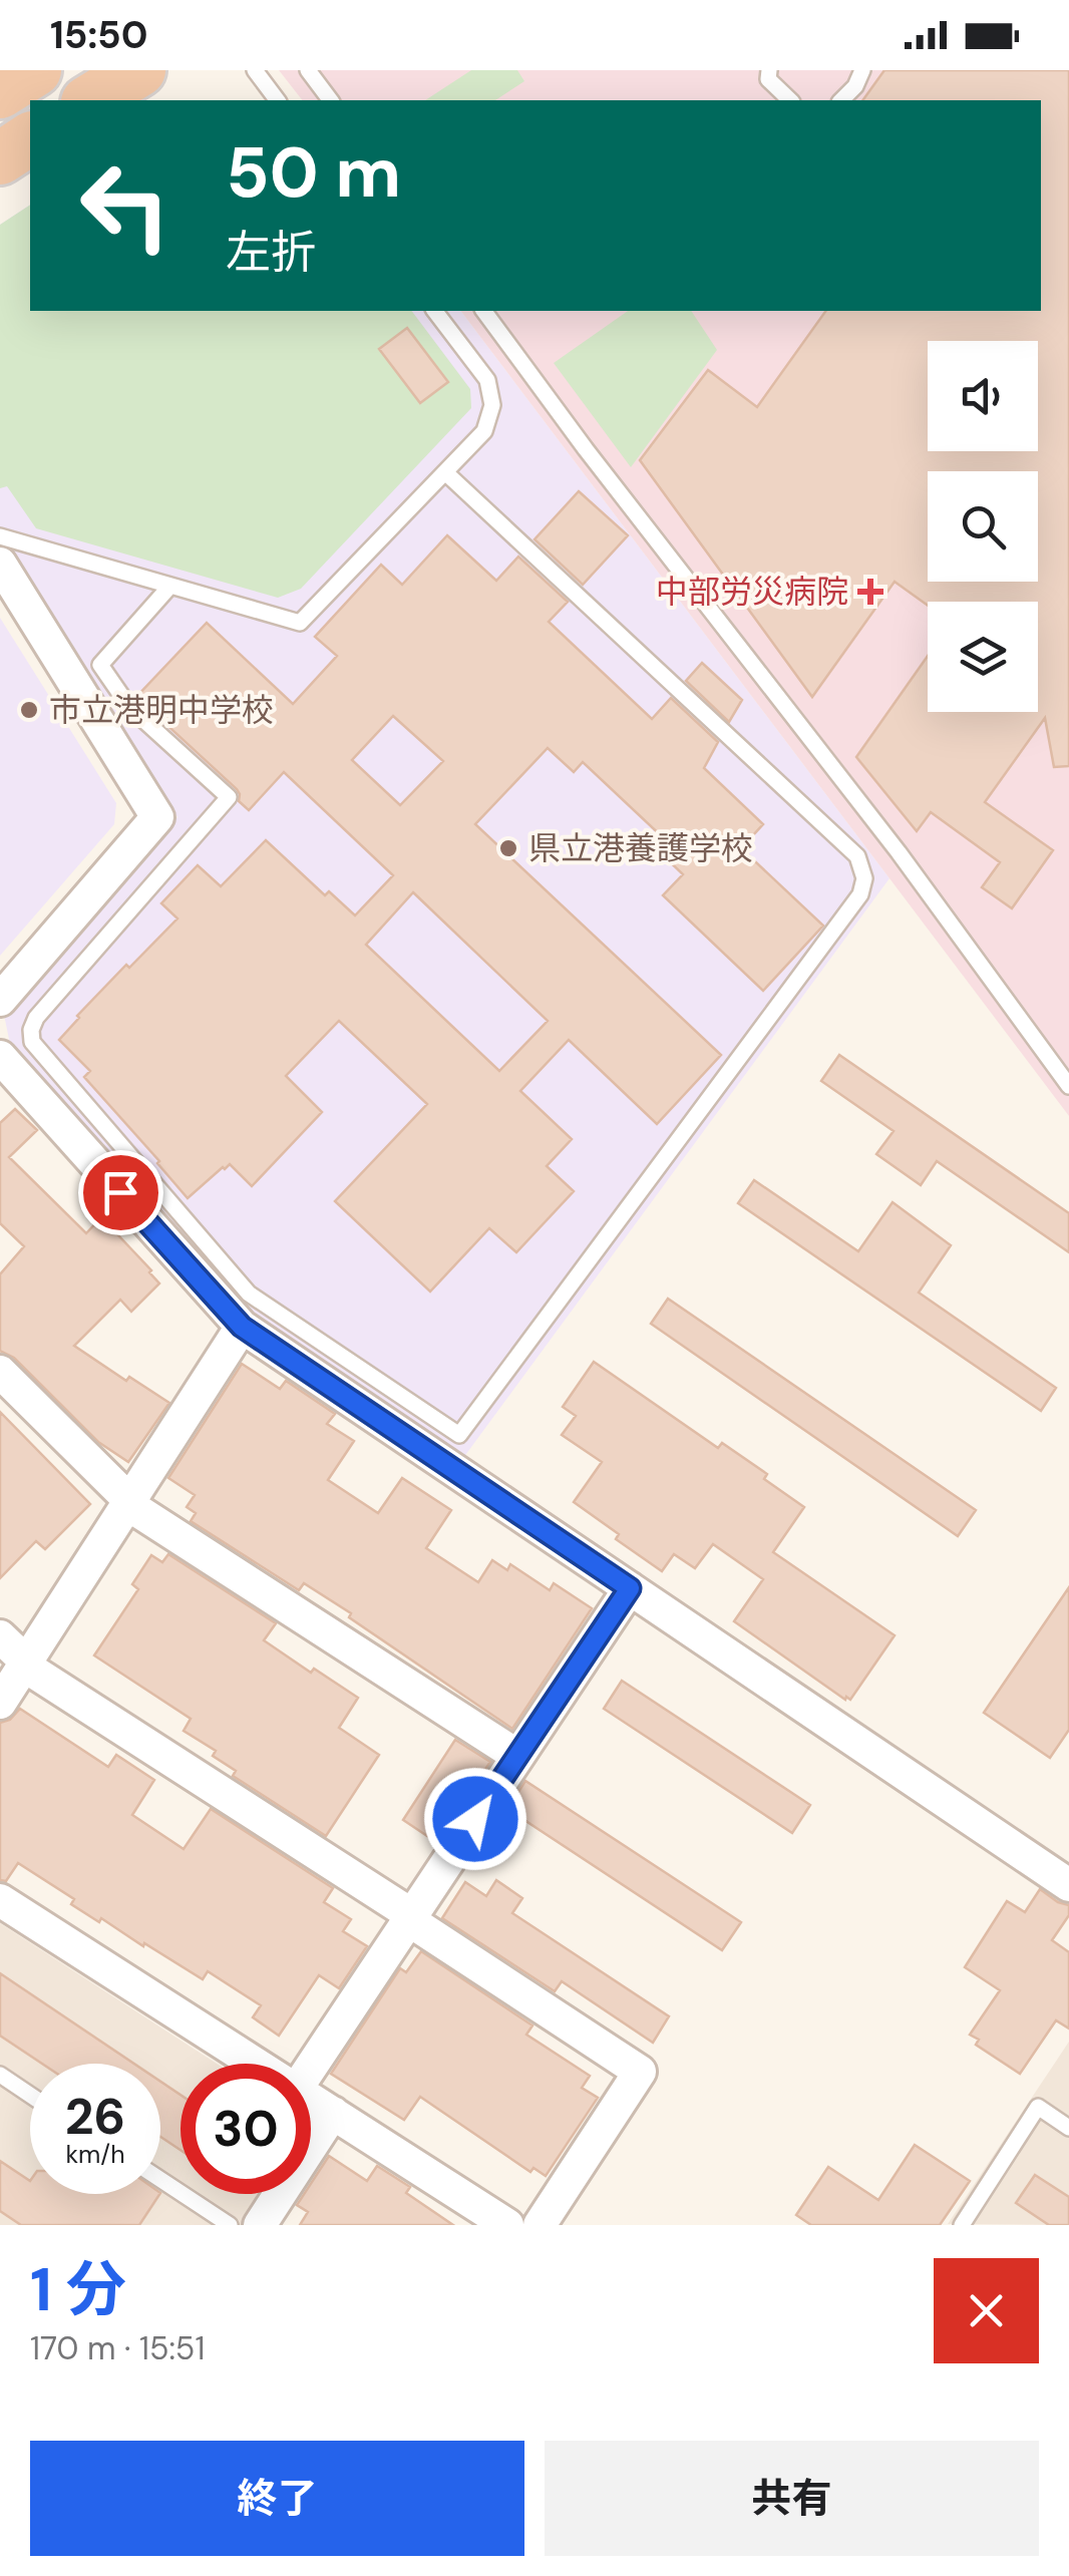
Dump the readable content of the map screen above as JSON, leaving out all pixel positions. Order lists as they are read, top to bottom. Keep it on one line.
{"places":{"health":["中部労災病院"],"other":["市立港明中学校","県立港養護学校"]},"page":{"status":"15:50","turn":["50 m","左折"],"speed":"26 km/h","limit":"30","heading":["1 分","170 m · 15:51"],"buttons":["終了","共有"]}}
